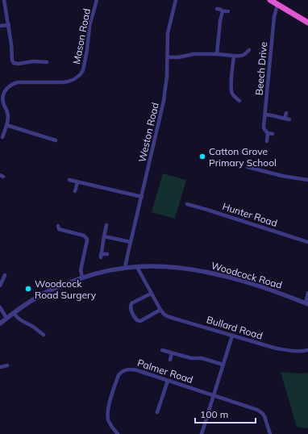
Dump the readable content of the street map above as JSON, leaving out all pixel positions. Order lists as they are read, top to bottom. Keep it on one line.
{"streets":{"street":["Mason Road","Beech Drive","Weston Road","Hunter Road","Woodcock Road","Bullard Road","Palmer Road"]},"crossings":[["Weston Road","Woodcock Road"],["Woodcock Road","Bullard Road"]],"places":["Catton Grove Primary School","Woodcock Road Surgery"],"scale_bar":"100 m"}
